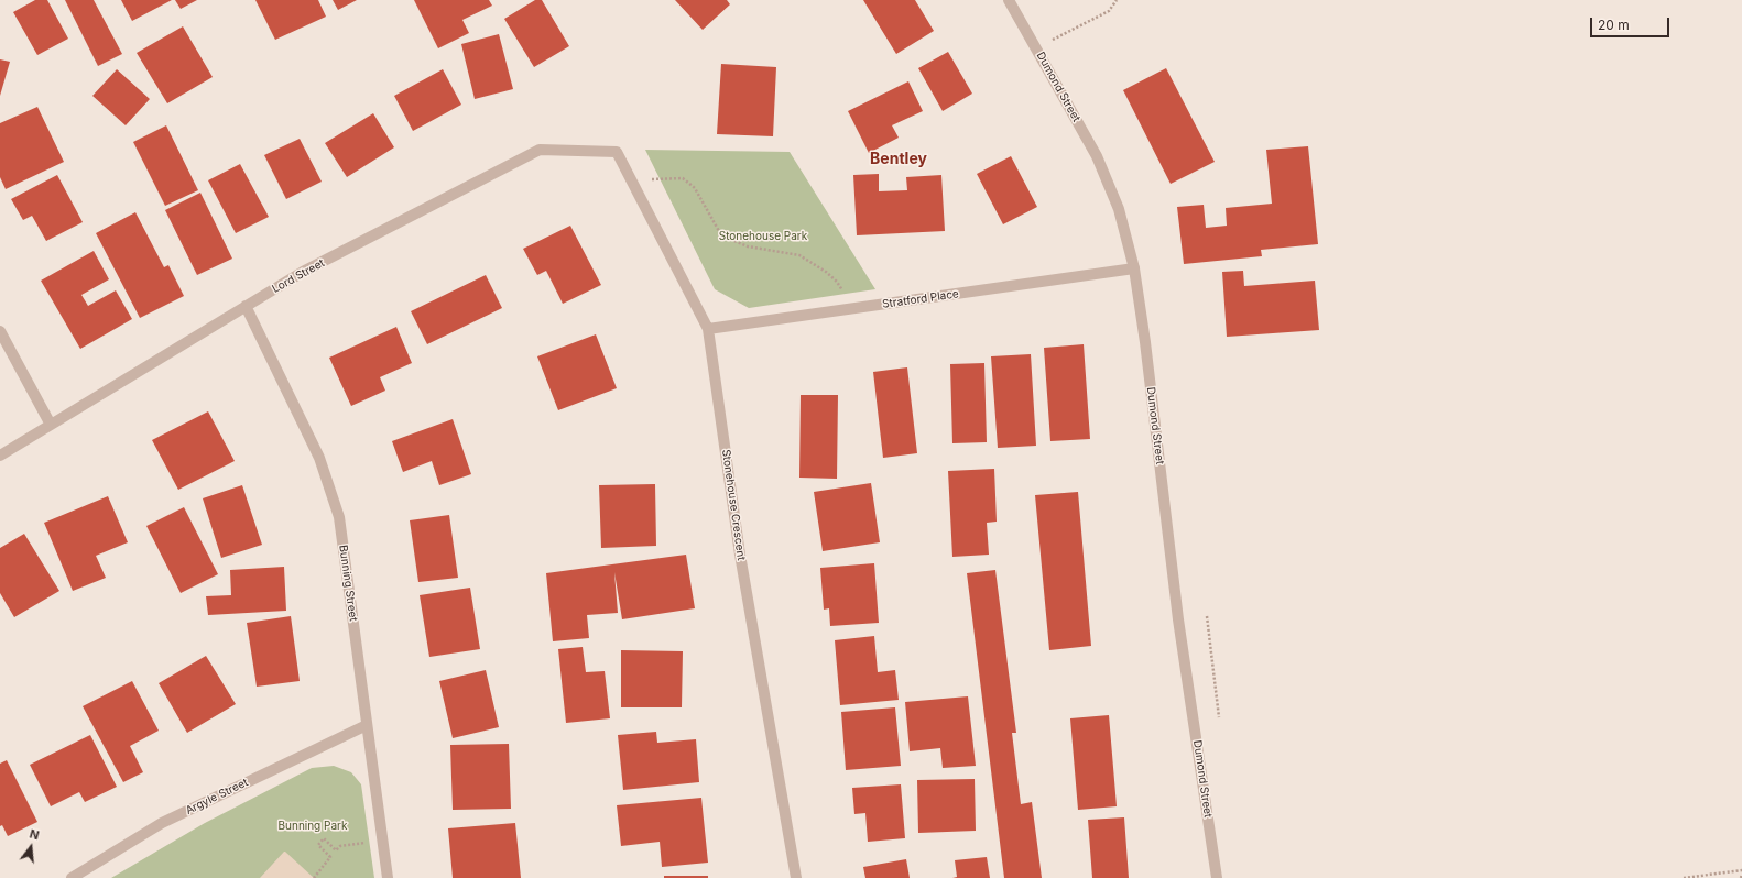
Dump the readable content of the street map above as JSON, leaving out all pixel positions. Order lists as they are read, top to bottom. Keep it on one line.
{"streets":{"street":["Dumond Street","Lord Street","Stratford Place","Stonehouse Crescent","Bunning Street","Argyle Street"]},"crossings":[["Dumond Street","Stratford Place"],["Lord Street","Stonehouse Crescent"],["Lord Street","Bunning Street"],["Stratford Place","Stonehouse Crescent"],["Bunning Street","Argyle Street"]],"districts":["Bentley"],"parks":["Stonehouse Park","Bunning Park"],"scale_bar":"20 m","north":"top"}
